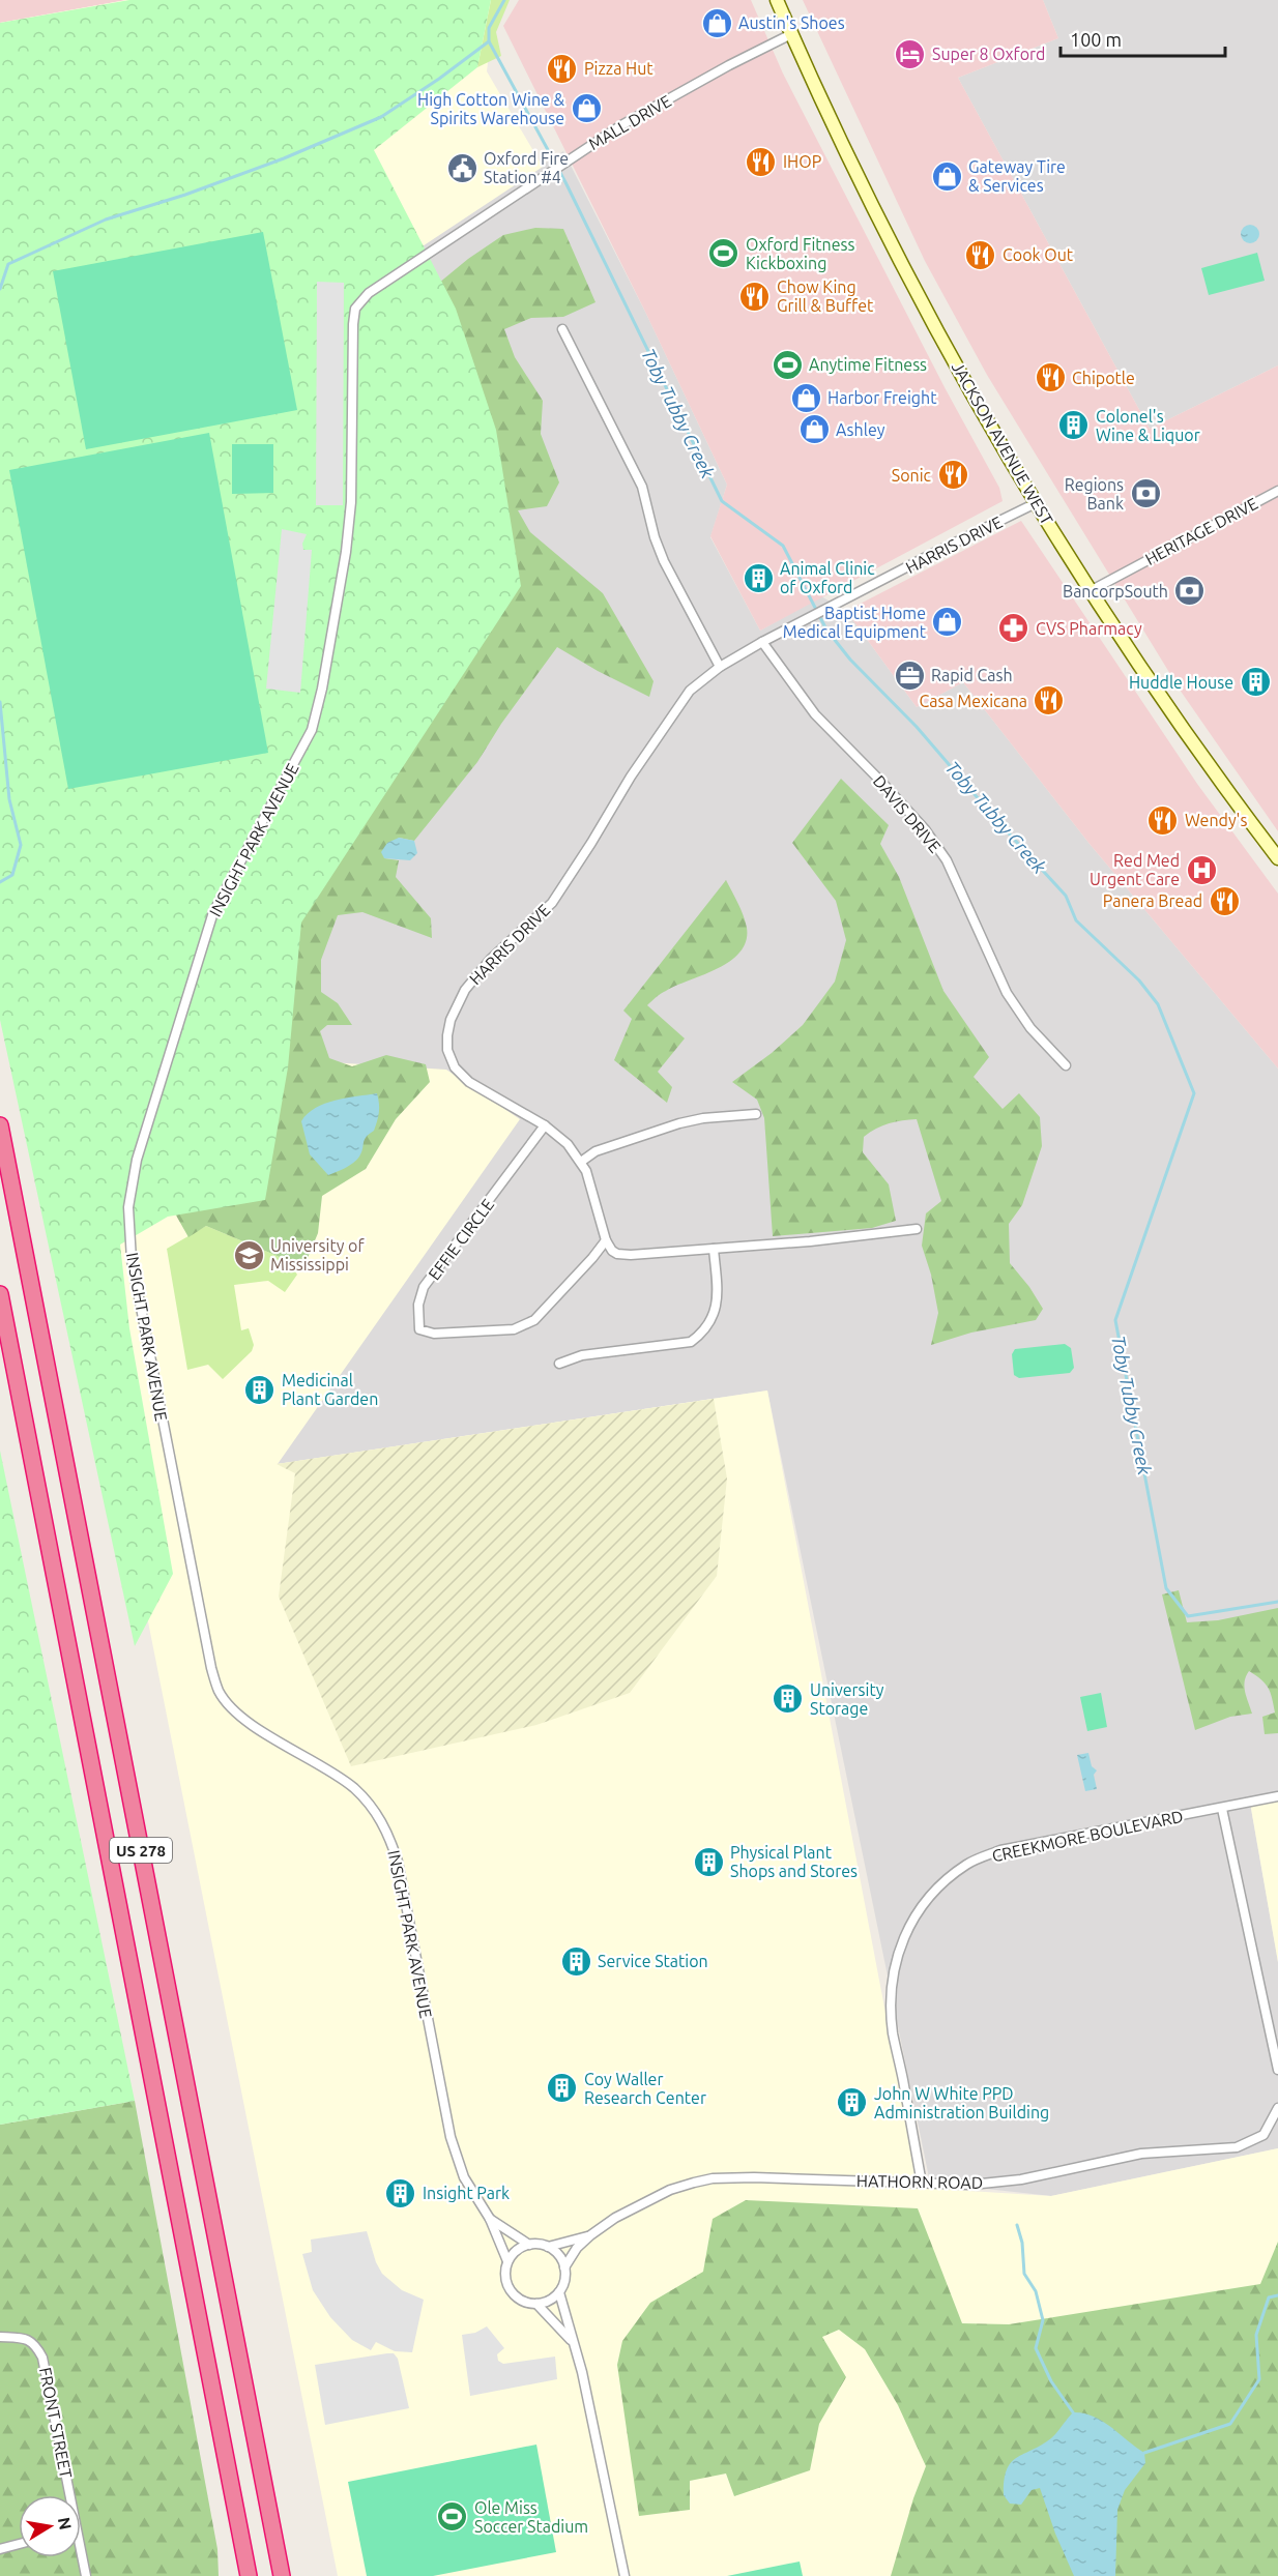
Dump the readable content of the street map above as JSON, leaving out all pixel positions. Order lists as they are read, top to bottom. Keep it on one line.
{"streets":{"highway":["US 278"],"main road":["JACKSON AVENUE WEST"],"street":["MALL DRIVE","HERITAGE DRIVE","HARRIS DRIVE","DAVIS DRIVE","INSIGHT PARK AVENUE","EFFIE CIRCLE","CREEKMORE BOULEVARD","HATHORN ROAD","FRONT STREET"]},"crossings":[["MALL DRIVE","JACKSON AVENUE WEST"],["MALL DRIVE","INSIGHT PARK AVENUE"],["JACKSON AVENUE WEST","HERITAGE DRIVE"],["JACKSON AVENUE WEST","HARRIS DRIVE"],["HARRIS DRIVE","DAVIS DRIVE"],["HARRIS DRIVE","EFFIE CIRCLE"],["INSIGHT PARK AVENUE","HATHORN ROAD"],["CREEKMORE BOULEVARD","HATHORN ROAD"]],"water":["Toby Tubby Creek"],"places":{"shop":["Austin's Shoes","High Cotton Wine & Spirits Warehouse","Gateway Tire & Services","Harbor Freight","Ashley","Baptist Home Medical Equipment"],"hotel":["Super 8 Oxford"],"restaurant":["Pizza Hut","IHOP","Cook Out","Chow King Grill & Buffet","Chipotle","Sonic","Casa Mexicana","Wendy's","Panera Bread"],"public building":["Oxford Fire Station #4"],"sports":["Oxford Fitness Kickboxing","Anytime Fitness","Ole Miss Soccer Stadium"],"building":["Colonel's Wine & Liquor","Animal Clinic of Oxford","Huddle House","Medicinal Plant Garden","University Storage","Physical Plant Shops and Stores","Service Station","Coy Waller Research Center","John W White PPD Administration Building","Insight Park"],"bank":["Regions Bank","BancorpSouth"],"pharmacy":["CVS Pharmacy"],"office":["Rapid Cash"],"hospital":["Red Med Urgent Care"],"school or university":["University of Mississippi"]},"scale_bar":"100 m","north":"right"}
